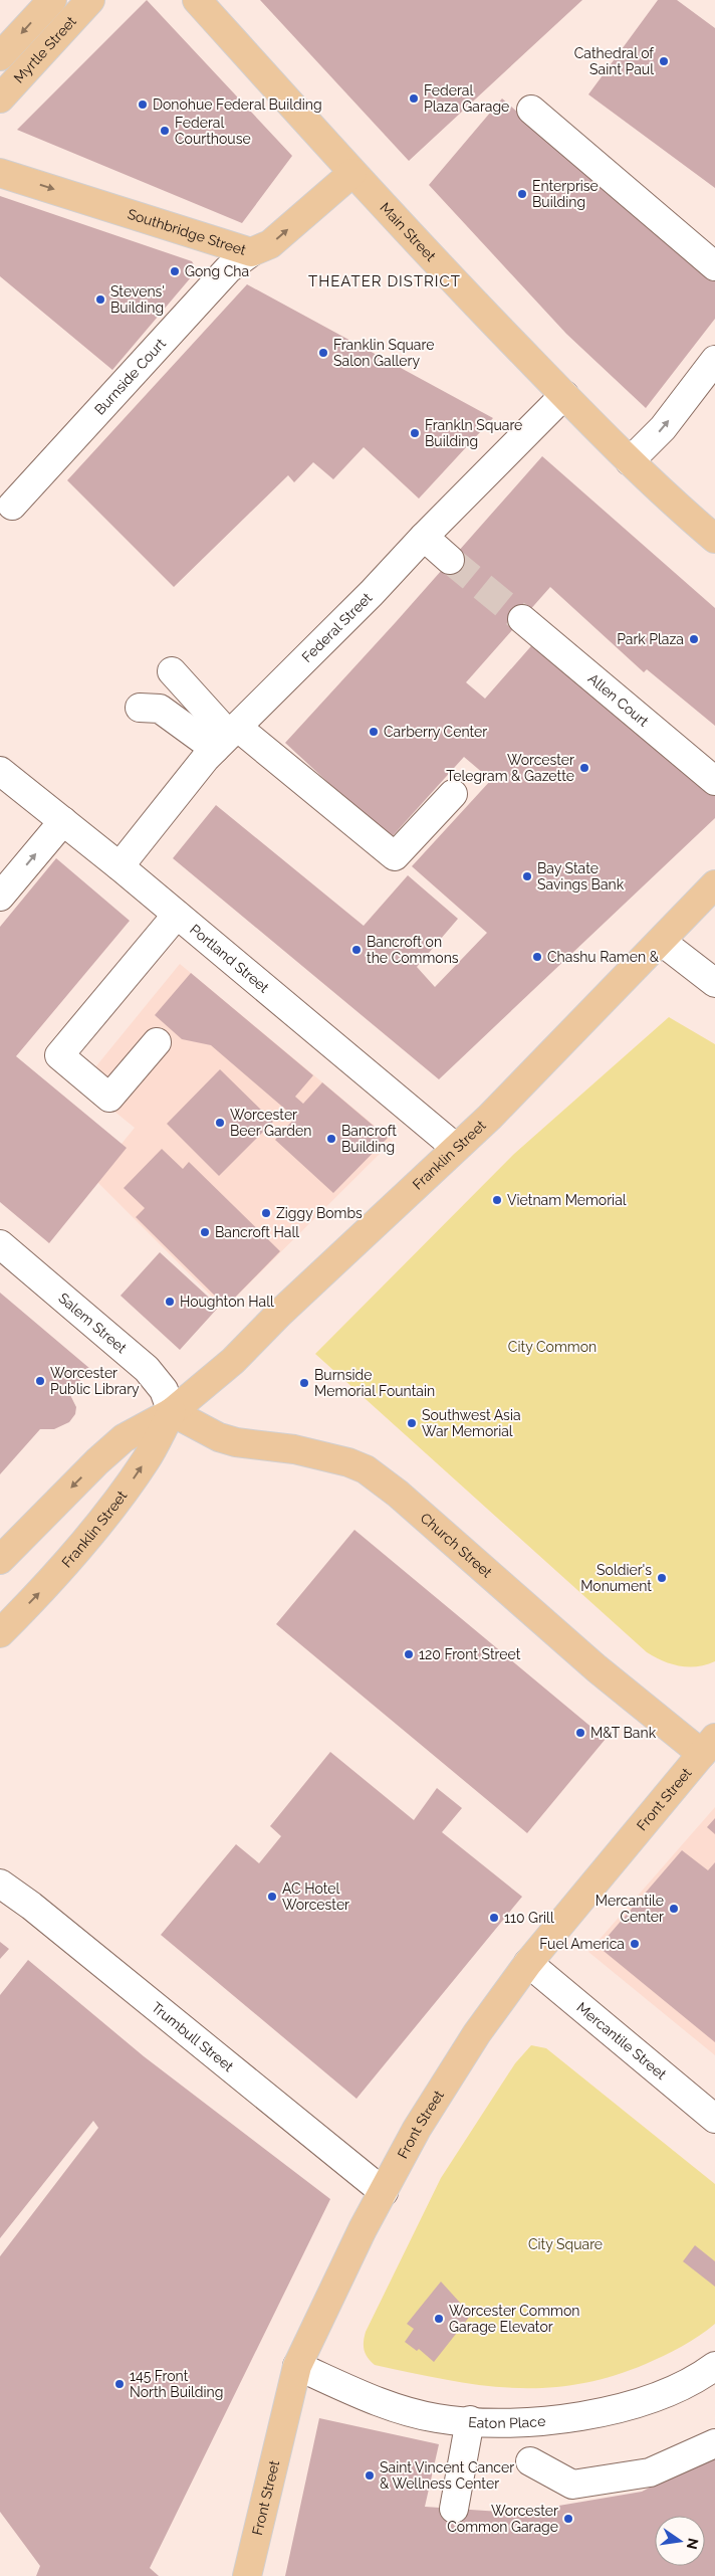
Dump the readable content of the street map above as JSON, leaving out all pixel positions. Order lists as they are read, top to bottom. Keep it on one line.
{"streets":{"main road":["Myrtle Street","Southbridge Street","Main Street","Franklin Street","Church Street","Front Street"],"street":["Burnside Court","Federal Street","Allen Court","Portland Street","Salem Street","Trumbull Street","Mercantile Street","Eaton Place"]},"crossings":[["Southbridge Street","Main Street"],["Southbridge Street","Burnside Court"],["Main Street","Federal Street"],["Federal Street","Portland Street"],["Portland Street","Franklin Street"],["Franklin Street","Salem Street"],["Franklin Street","Church Street"],["Salem Street","Church Street"],["Church Street","Front Street"],["Front Street","Trumbull Street"],["Front Street","Mercantile Street"],["Front Street","Eaton Place"]],"one_way":["Southbridge Street"],"districts":["THEATER DISTRICT"],"parks":["City Common","City Square"],"places":["Cathedral of Saint Paul","Federal Plaza Garage","Donohue Federal Building","Federal Courthouse","Enterprise Building","Gong Cha","Stevens' Building","Franklin Square Salon Gallery","Frankln Square Building","Park Plaza","Carberry Center","Worcester Telegram & Gazette","Bay State Savings Bank","Bancroft on the Commons","Chashu Ramen &","Worcester Beer Garden","Bancroft Building","Vietnam Memorial","Ziggy Bombs","Bancroft Hall","Houghton Hall","Worcester Public Library","Burnside Memorial Fountain","Southwest Asia War Memorial","Soldier's Monument","120 Front Street","M&T Bank","AC Hotel Worcester","Mercantile Center","110 Grill","Fuel America","Worcester Common Garage Elevator","145 Front North Building","Saint Vincent Cancer & Wellness Center","Worcester Common Garage"],"north":"right"}
